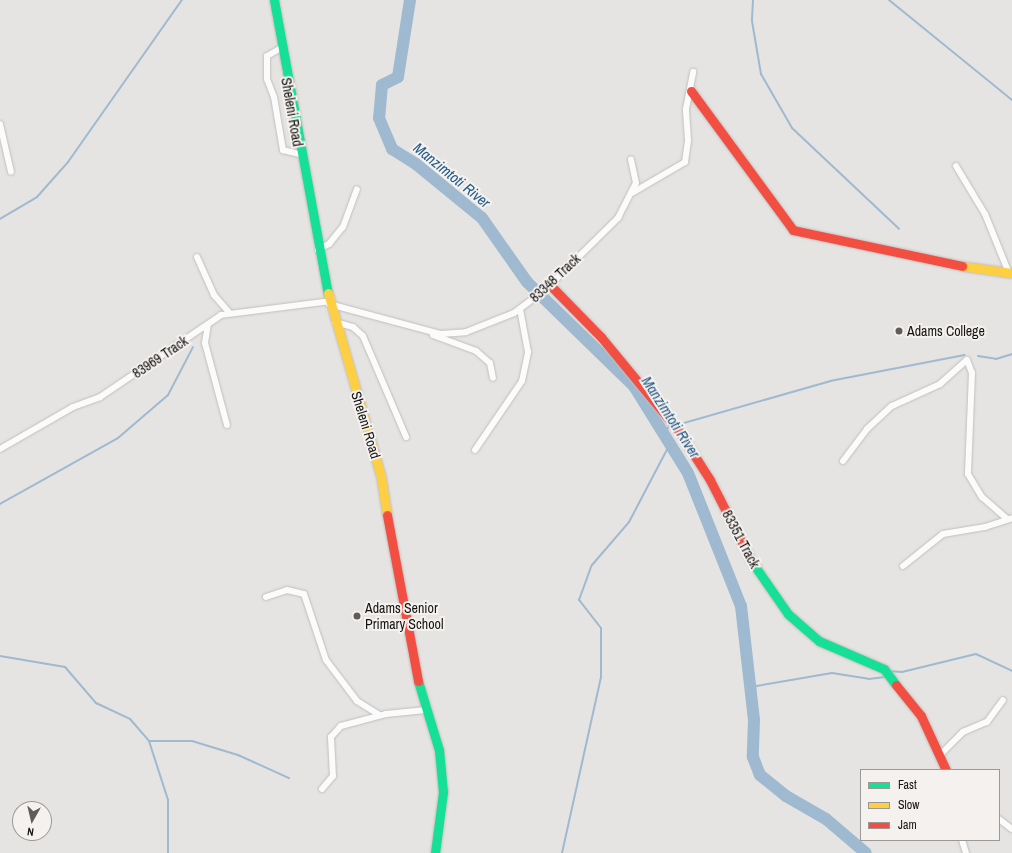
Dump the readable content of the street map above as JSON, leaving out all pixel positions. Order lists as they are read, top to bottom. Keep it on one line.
{"streets":{"street":["Sheleni Road","83348 Track","83969 Track","83351 Track"]},"crossings":[["Sheleni Road","83348 Track"],["Sheleni Road","83969 Track"],["83348 Track","83969 Track"],["83348 Track","83351 Track"]],"water":["Manzimtoti River"],"places":["Adams College","Adams Senior Primary School"],"legend":["Fast","Slow","Jam"],"north":"bottom"}
